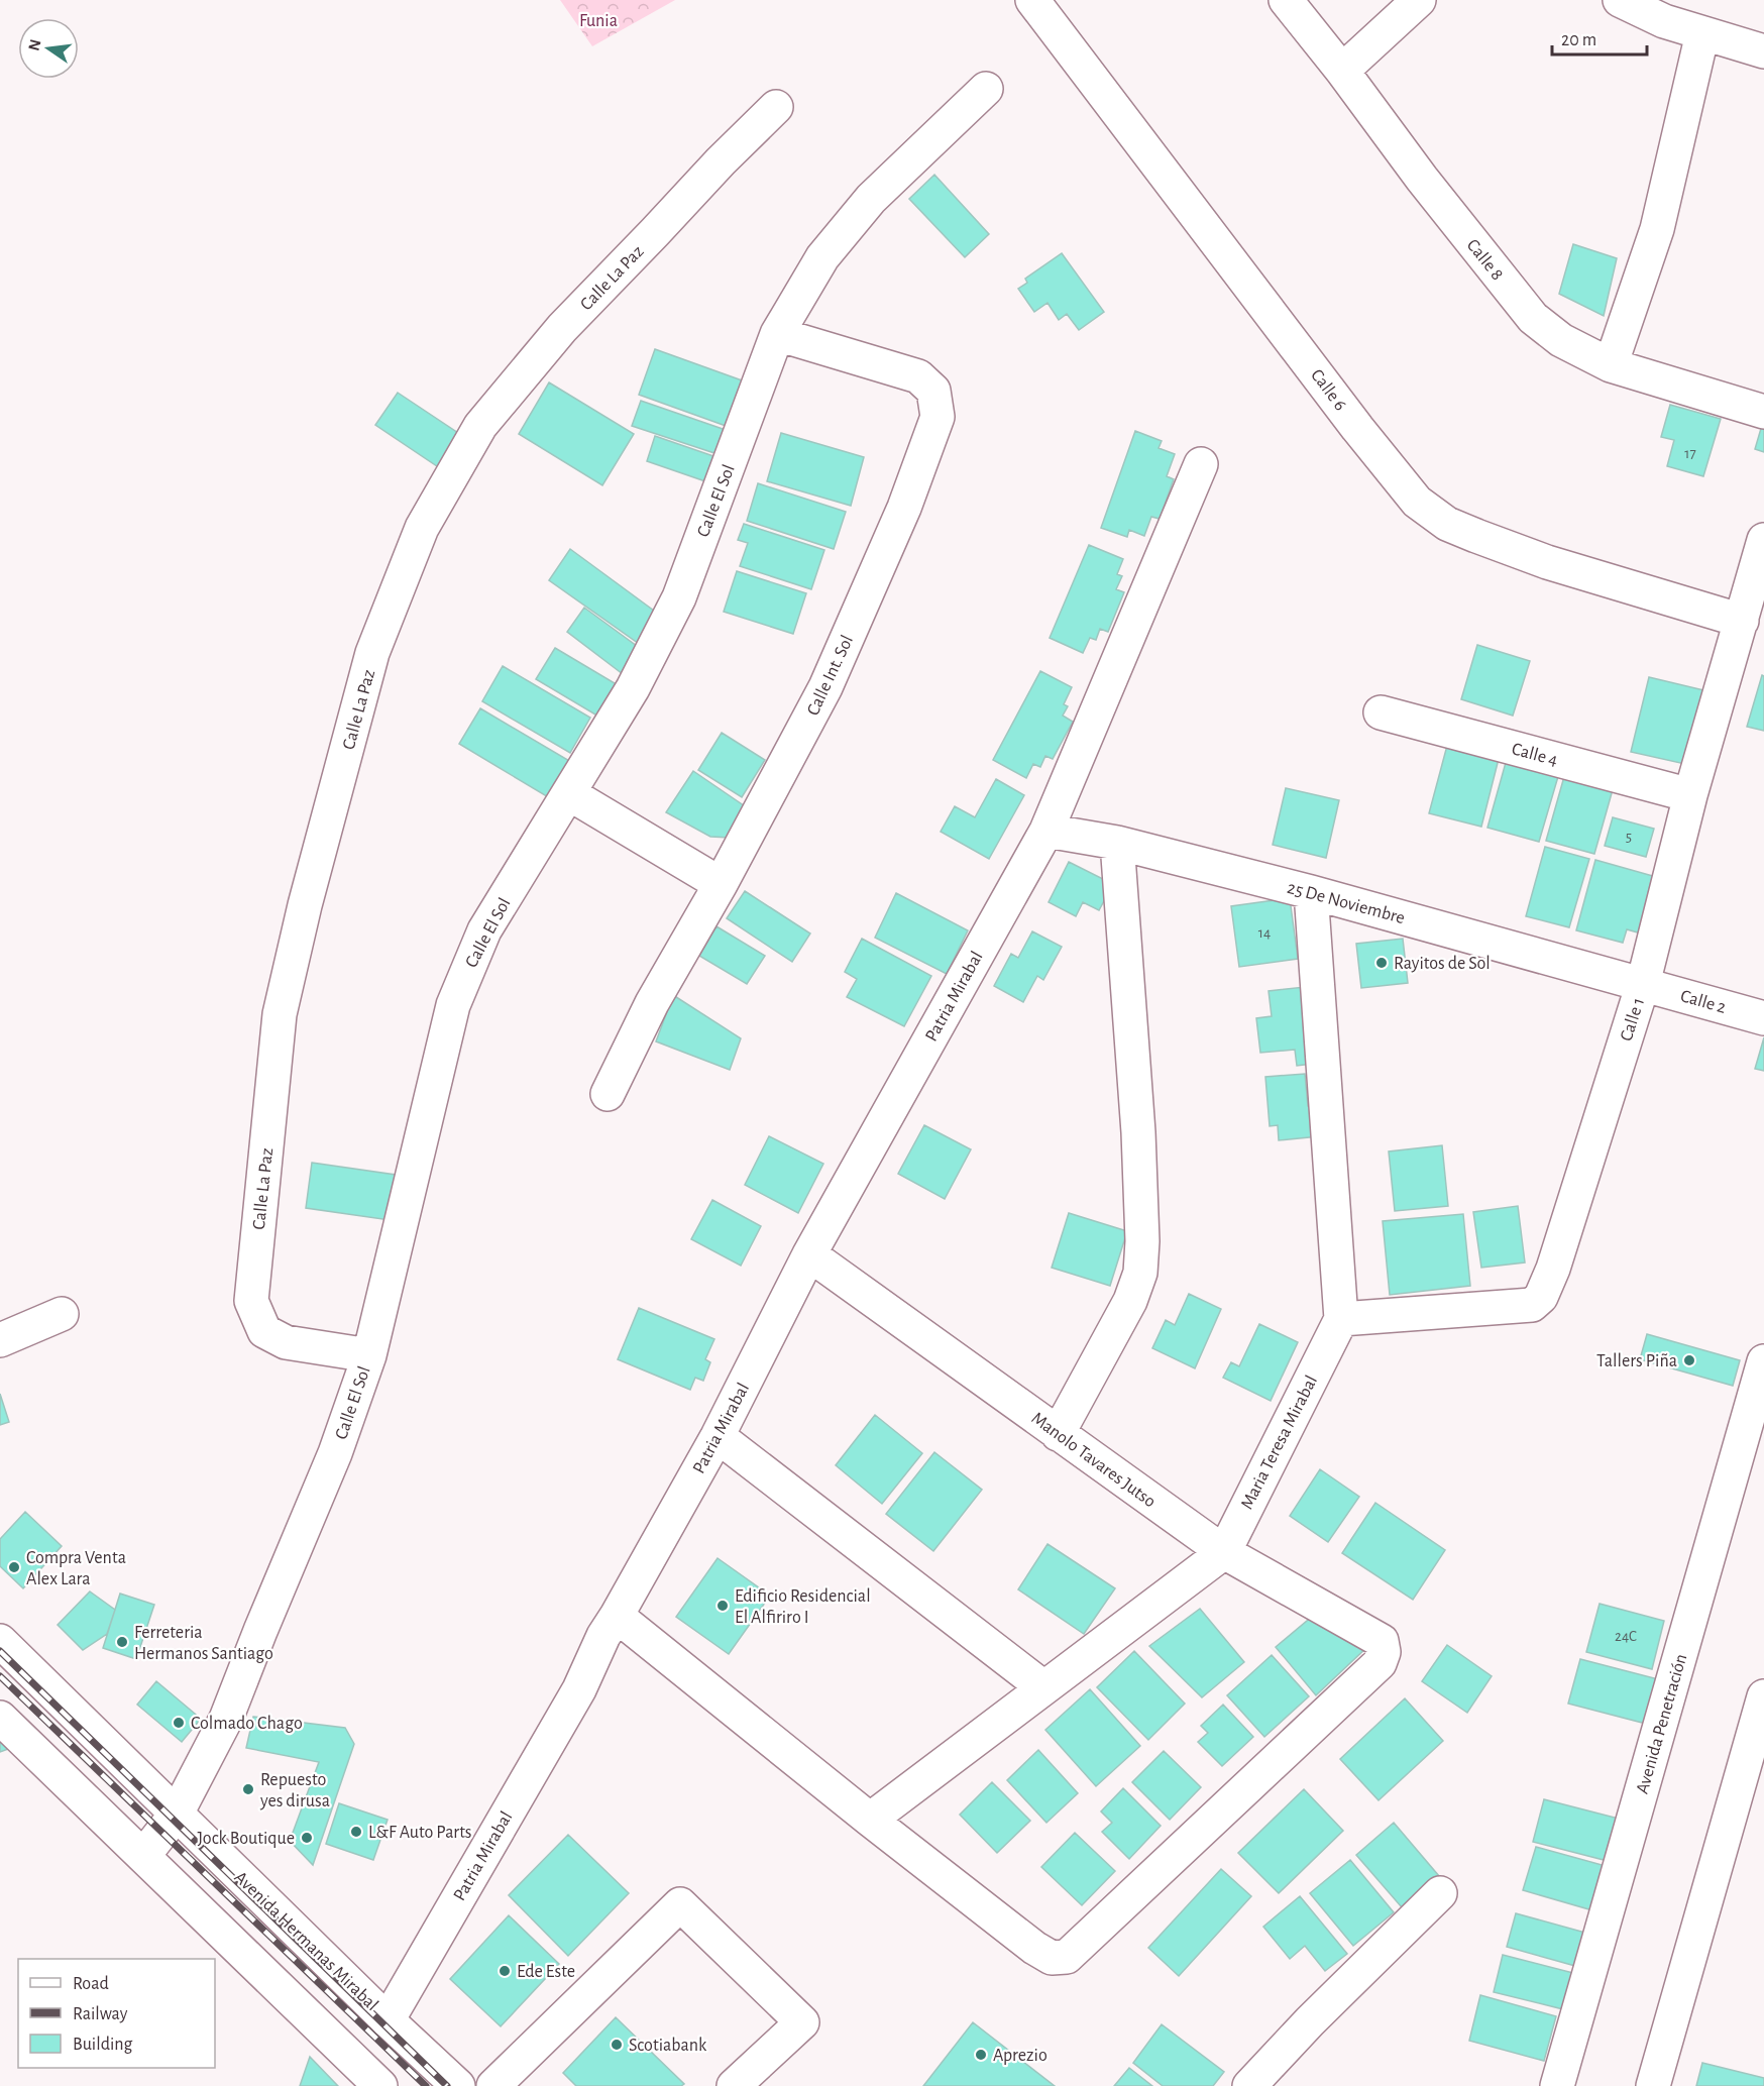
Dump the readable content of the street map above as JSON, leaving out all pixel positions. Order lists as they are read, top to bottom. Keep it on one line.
{"streets":{"street":["Calle 8","Calle La Paz","Calle 6","Calle El Sol","Calle Int. Sol","Calle 4","25 De Noviembre","Patria Mirabal","Calle 2","Calle 1","Maria Teresa Mirabal","Manolo Tavares Jutso","Avenida Penetración","Avenida Hermanas Mirabal"]},"crossings":[["Calle La Paz","Calle El Sol"],["Calle 6","Calle 1"],["Calle El Sol","Calle Int. Sol"],["Calle El Sol","Avenida Hermanas Mirabal"],["Calle 4","Calle 1"],["25 De Noviembre","Patria Mirabal"],["25 De Noviembre","Calle 2"],["25 De Noviembre","Calle 1"],["Patria Mirabal","Manolo Tavares Jutso"],["Patria Mirabal","Avenida Hermanas Mirabal"],["Calle 2","Calle 1"],["Calle 1","Maria Teresa Mirabal"],["Maria Teresa Mirabal","Manolo Tavares Jutso"]],"parks":["Funia"],"places":["Rayitos de Sol","Tallers Piña","Compra Venta Alex Lara","Edificio Residencial El Alfiriro I","Ferreteria Hermanos Santiago","Colmado Chago","Repuesto yes dirusa","L&F Auto Parts","Jock Boutique","Ede Este","Scotiabank","Aprezio"],"house_numbers":["17","5","14","24C"],"legend":["Road","Railway","Building"],"scale_bar":"20 m","north":"left"}
